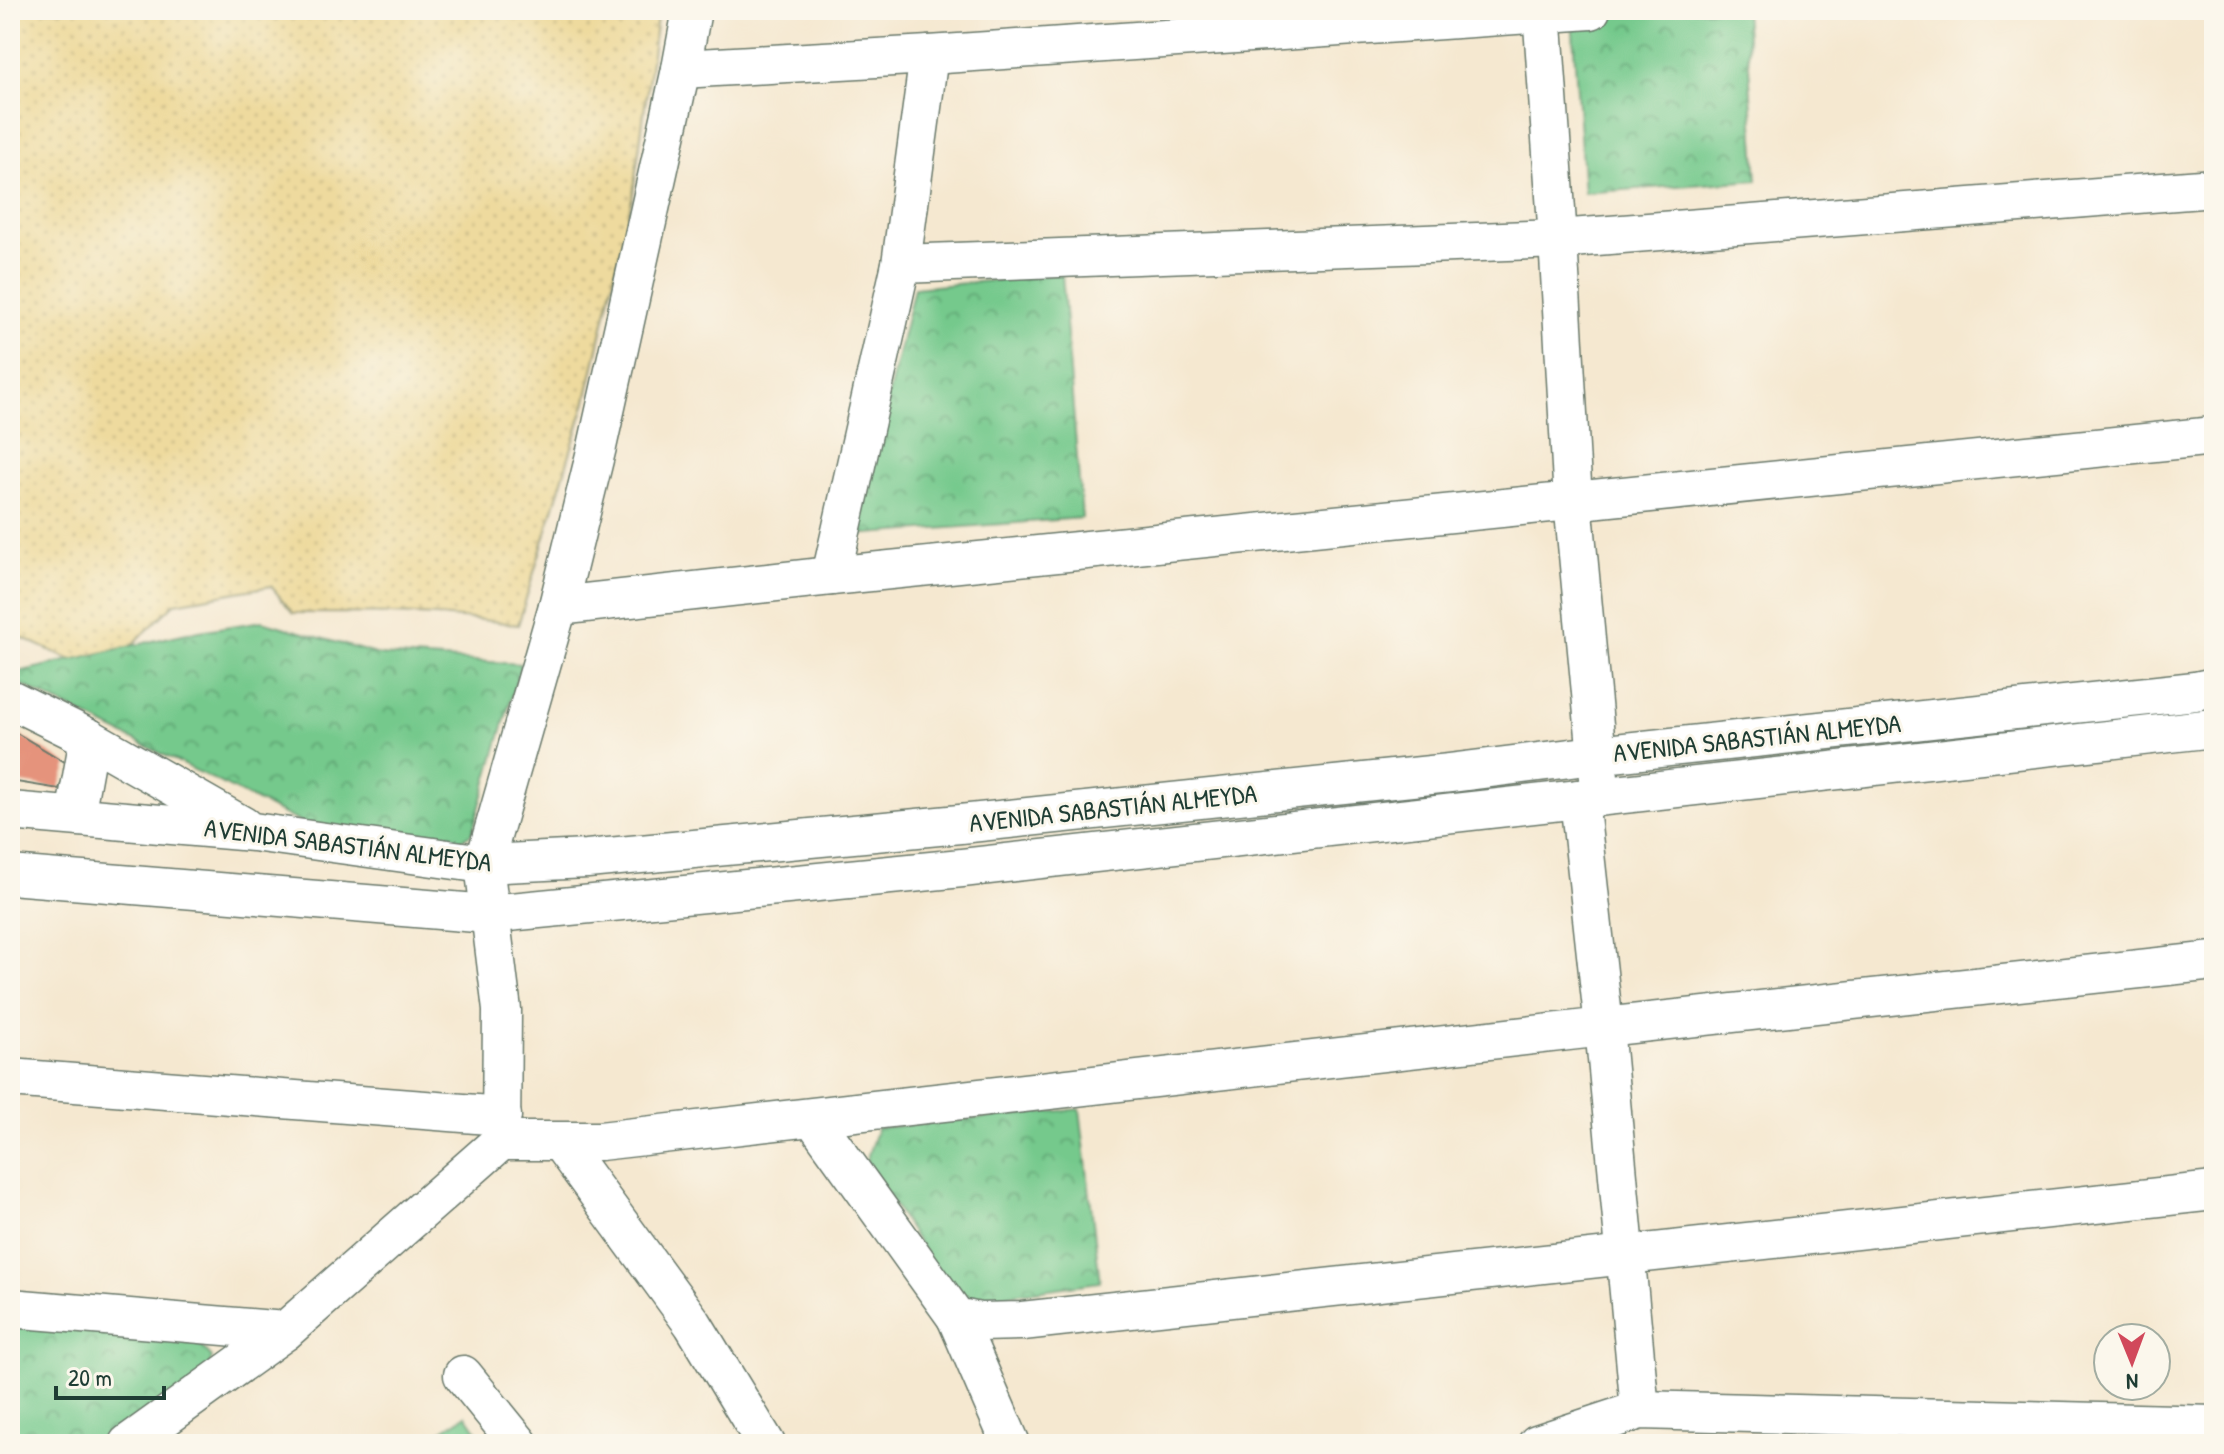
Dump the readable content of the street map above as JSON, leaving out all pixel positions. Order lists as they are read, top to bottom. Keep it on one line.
{"streets":{"street":["AVENIDA SABASTIÁN ALMEYDA"]},"scale_bar":"20 m","north":"bottom"}
